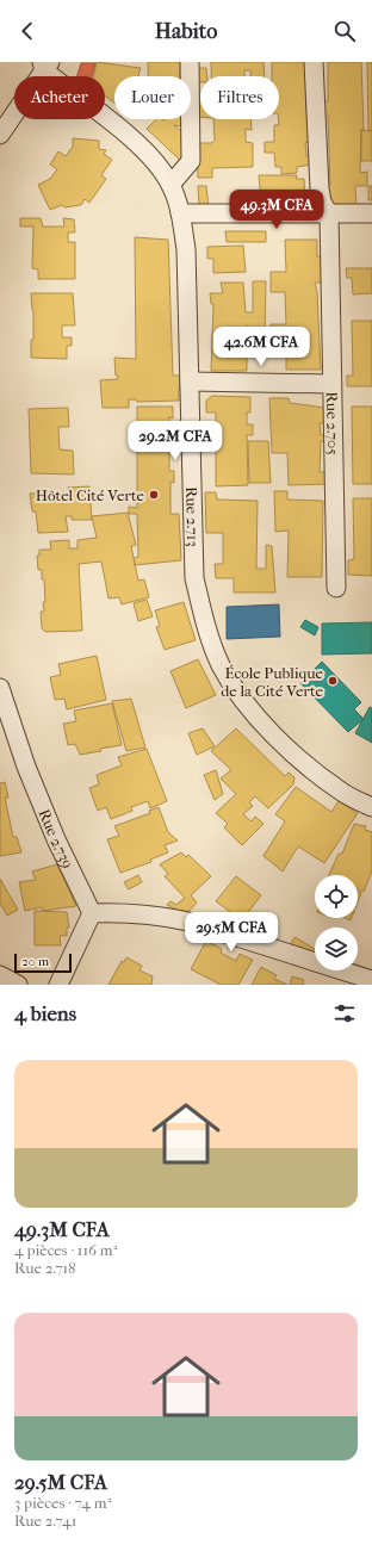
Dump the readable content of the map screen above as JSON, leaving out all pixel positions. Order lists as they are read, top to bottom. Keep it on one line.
{"streets":{"street":["Rue 2.705","Rue 2.713","Rue 2.739"]},"places":["Hôtel Cité Verte","École Publique de la Cité Verte"],"scale_bar":"20 m","page":{"header":"Habito","chip":["Acheter","Louer","Filtres"],"price":["49.3M CFA","42.6M CFA","29.2M CFA","29.5M CFA"],"scale":"20 m","heading":"4 biens","list":[{"name":"49.3M CFA","note":"4 pièces · 116 m² · Rue 2.718"},{"name":"29.5M CFA","note":"3 pièces · 74 m² · Rue 2.741"}]}}
